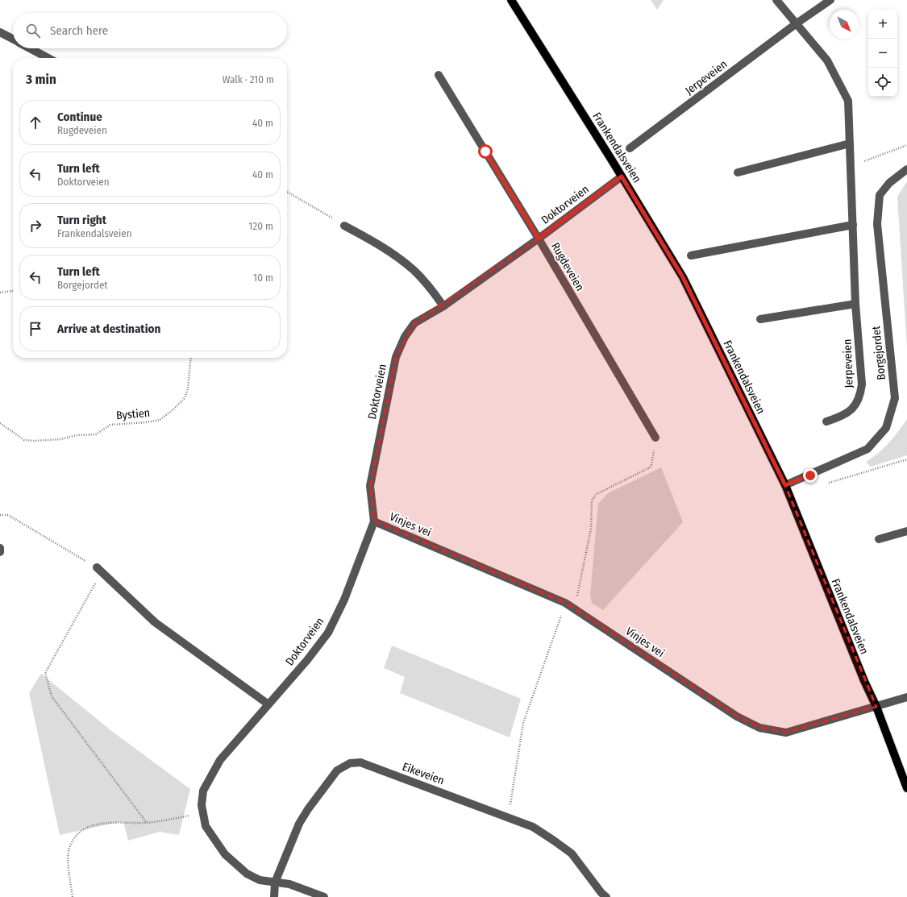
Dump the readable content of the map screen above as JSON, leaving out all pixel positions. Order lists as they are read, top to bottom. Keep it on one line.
{"streets":{"main road":["Frankendalsveien"],"street":["Jerpeveien","Doktorveien","Rugdeveien","Borgejordet","Vinjes vei","Eikeveien"],"path":["Bystien"]},"crossings":[["Frankendalsveien","Doktorveien"],["Frankendalsveien","Borgejordet"],["Frankendalsveien","Vinjes vei"],["Doktorveien","Rugdeveien"],["Doktorveien","Vinjes vei"],["Doktorveien","Eikeveien"]],"north":"bottom right","page":{"map_buttons":["+","−"],"search":"Search here","heading":["3 min","Walk · 210 m"],"list":[["Continue","Rugdeveien","40 m"],["Turn left","Doktorveien","40 m"],["Turn right","Frankendalsveien","120 m"],["Turn left","Borgejordet","10 m"],"Arrive at destination"]}}
